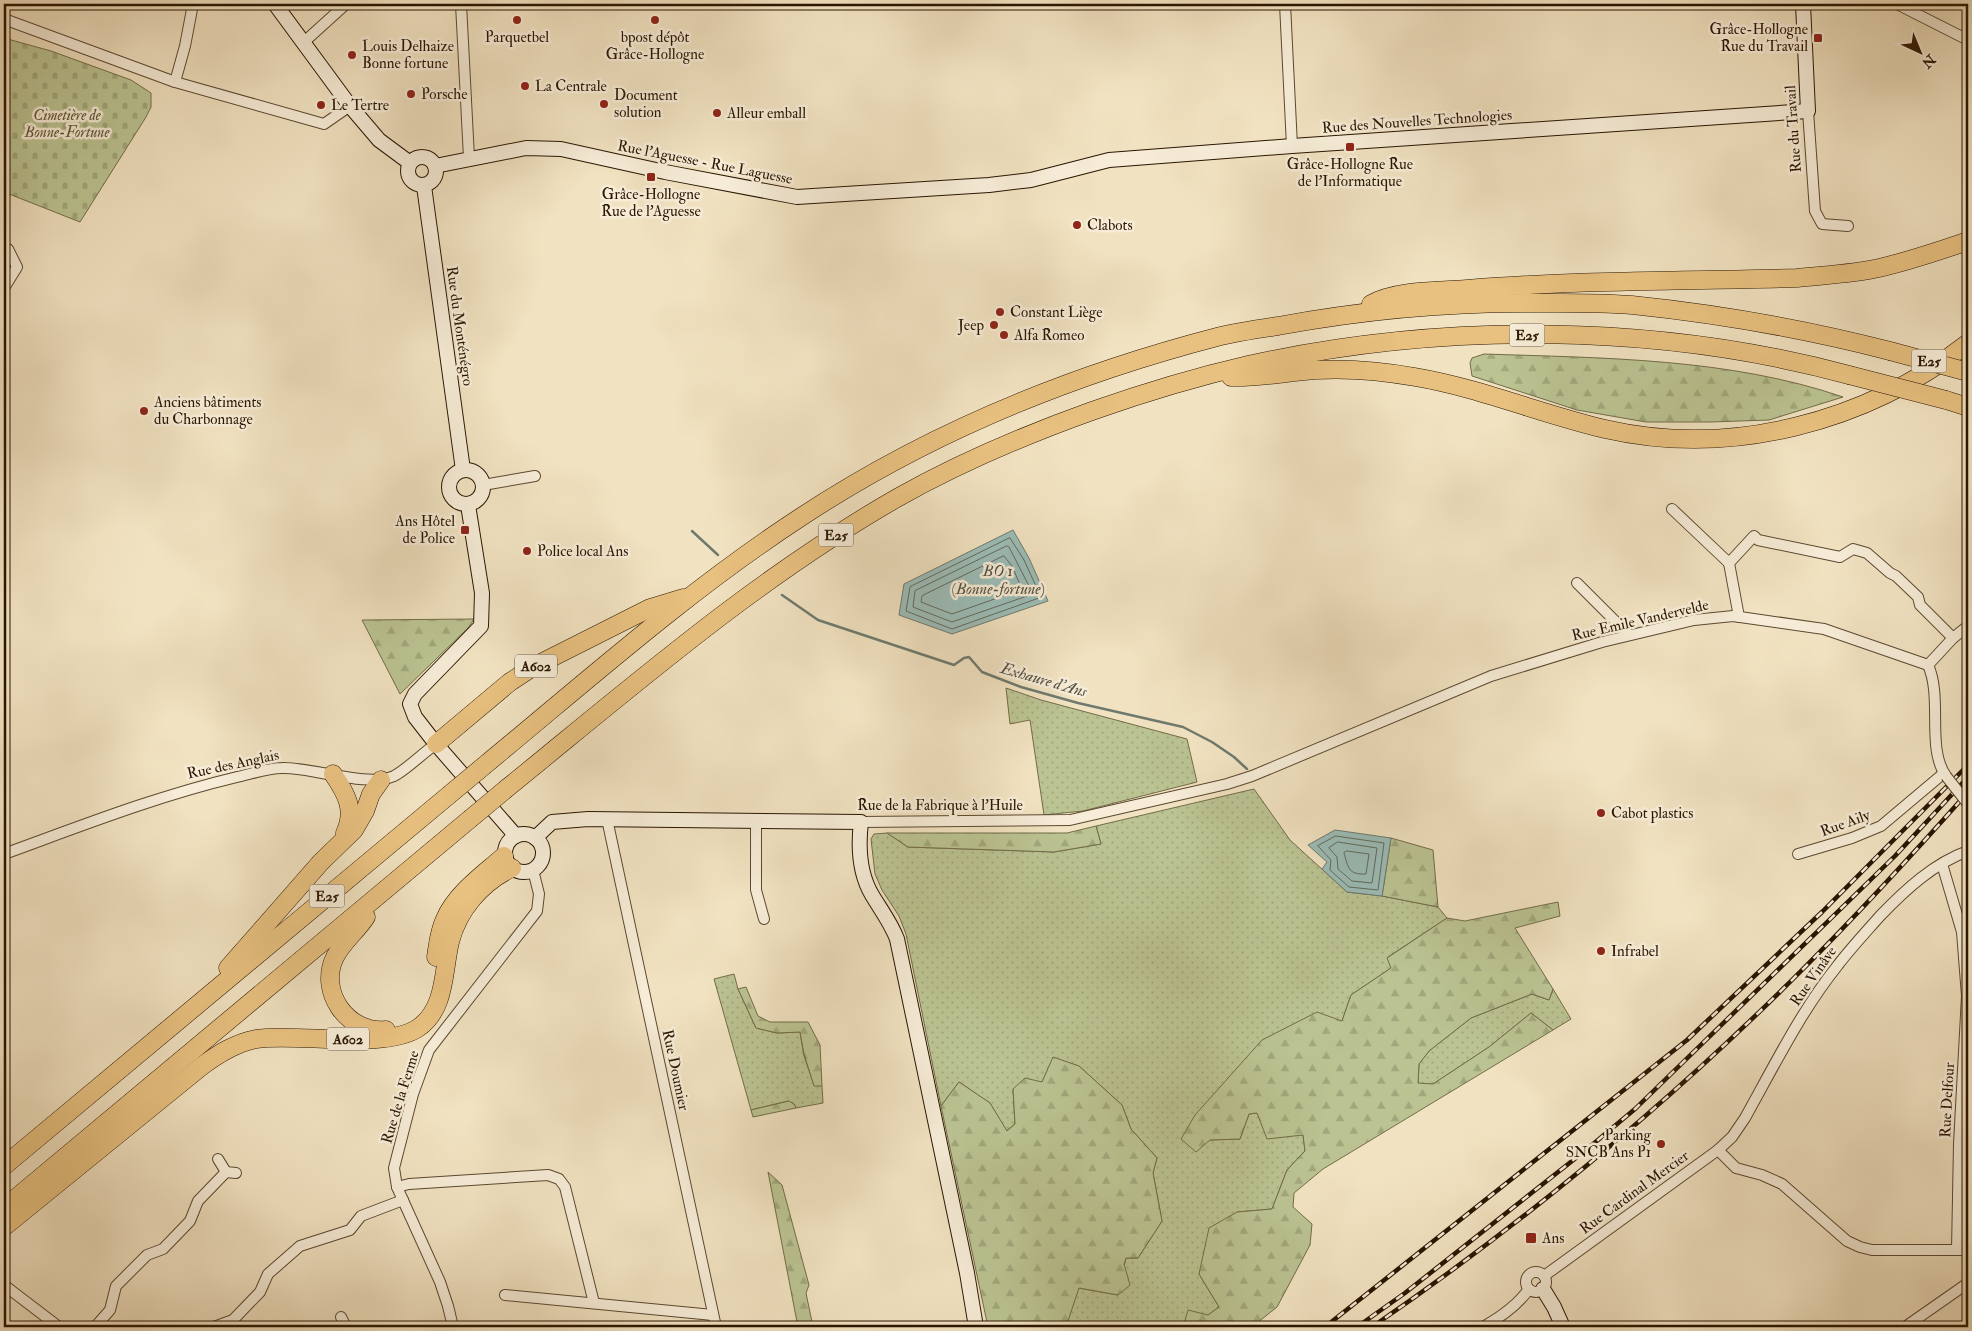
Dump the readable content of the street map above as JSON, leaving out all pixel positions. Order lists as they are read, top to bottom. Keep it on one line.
{"streets":{"highway":["E25","A602"],"street":["Rue des Nouvelles Technologies","Rue du Travail","Rue l'Aguesse - Rue Laguesse","Rue du Monténégro","Rue Emile Vandervelde","Rue des Anglais","Rue de la Fabrique à l'Huile","Rue Aily","Rue Vinâve","Rue Doumier","Rue de la Ferme","Rue Delfour","Rue Cardinal Mercier"]},"crossings":[["Rue des Nouvelles Technologies","Rue du Travail"],["Rue des Nouvelles Technologies","Rue l'Aguesse - Rue Laguesse"],["Rue l'Aguesse - Rue Laguesse","Rue du Monténégro"],["E25","A602"],["Rue Emile Vandervelde","Rue de la Fabrique à l'Huile"],["A602","Rue de la Fabrique à l'Huile"],["A602","Rue de la Ferme"],["Rue de la Fabrique à l'Huile","Rue Doumier"],["Rue de la Fabrique à l'Huile","Rue de la Ferme"],["Rue Vinâve","Rue Delfour"],["Rue Vinâve","Rue Cardinal Mercier"]],"water":["BO 1 (Bonne-fortune)","Exhaure d'Ans"],"parks":["Cimetière de Bonne-Fortune"],"places":{"other":["Parquetbel","bpost dépôt Grâce-Hollogne","Louis Delhaize Bonne fortune","La Centrale","Porsche","Document solution","Le Tertre","Alleur emball","Clabots","Constant Liège","Jeep","Alfa Romeo","Anciens bâtiments du Charbonnage","Police local Ans","Cabot plastics","Infrabel","Parking SNCB Ans P1"],"transit":["Grâce-Hollogne Rue du Travail","Grâce-Hollogne Rue de l'Informatique","Grâce-Hollogne Rue de l'Aguesse","Ans Hôtel de Police","Ans"]},"north":"bottom right"}
